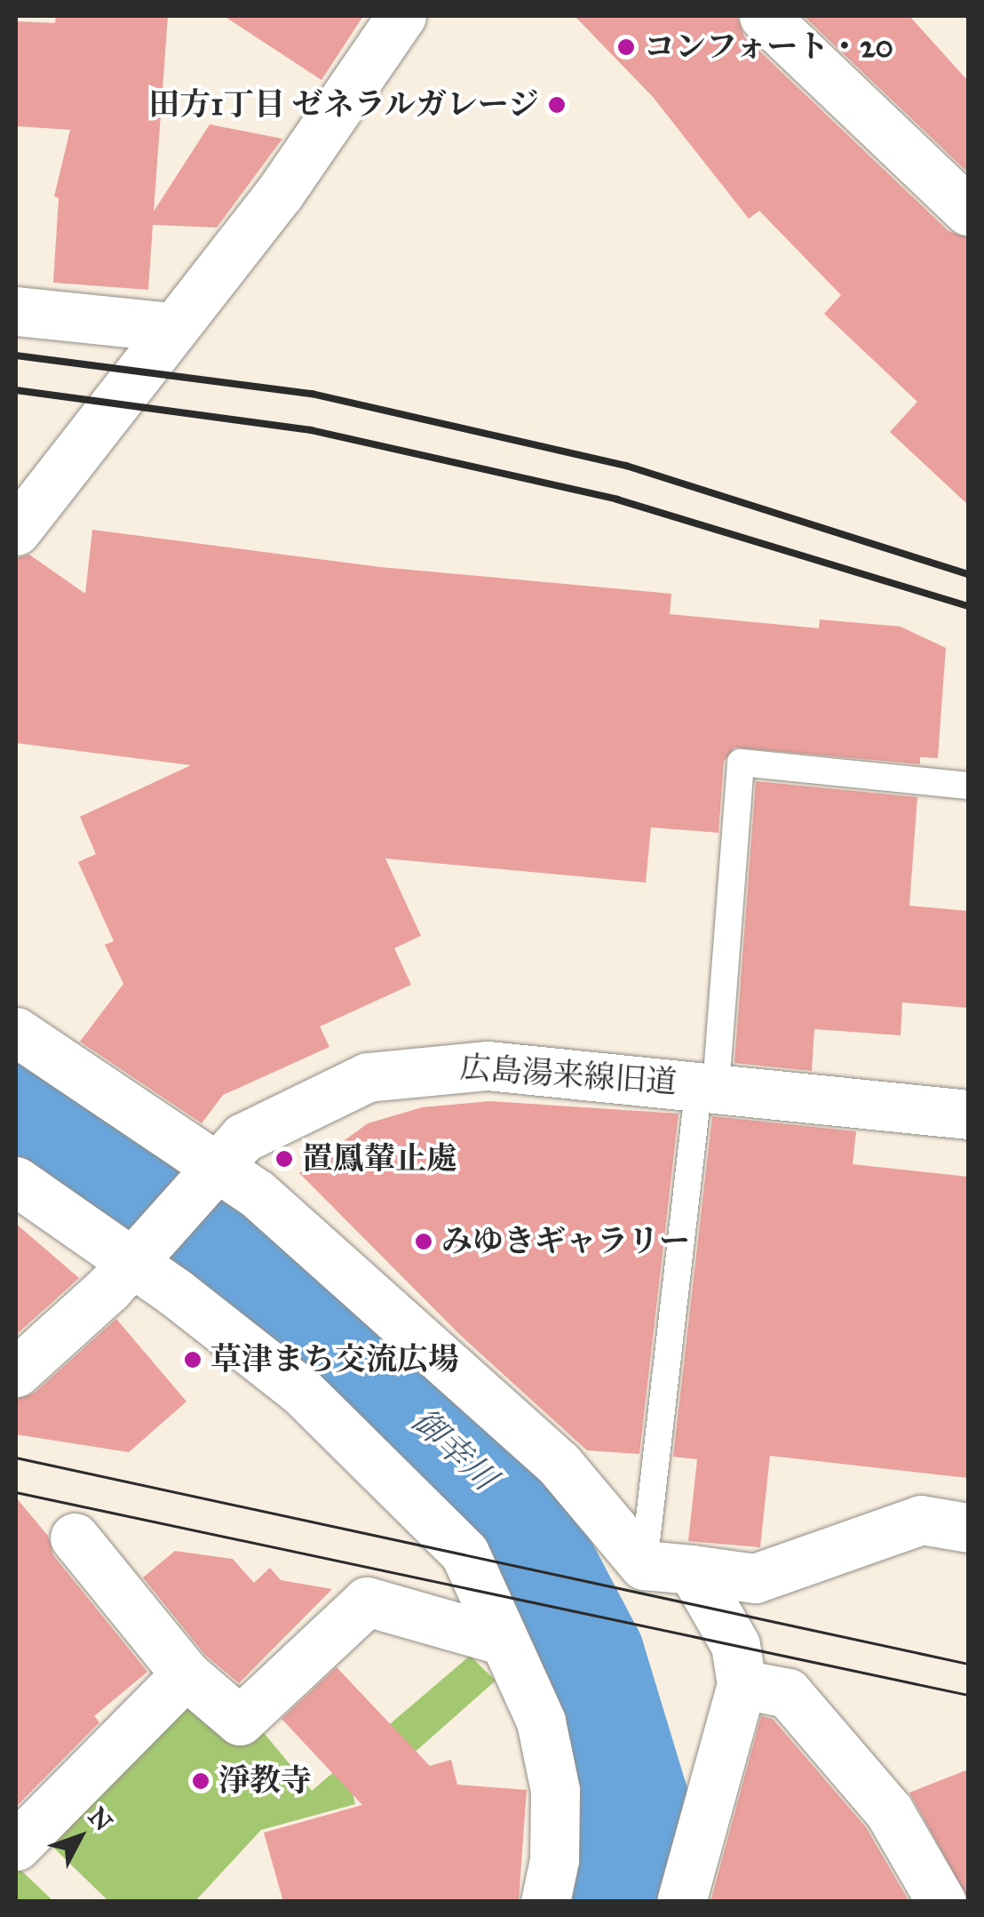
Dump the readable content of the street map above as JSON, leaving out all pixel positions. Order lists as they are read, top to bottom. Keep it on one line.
{"streets":{"street":["広島湯来線旧道"]},"water":["御幸川"],"places":["コンフォート・20","田方1丁目 ゼネラルガレージ","置鳳輦止處","みゆきギャラリー","草津まち交流広場","淨教寺"],"north":"top right"}
